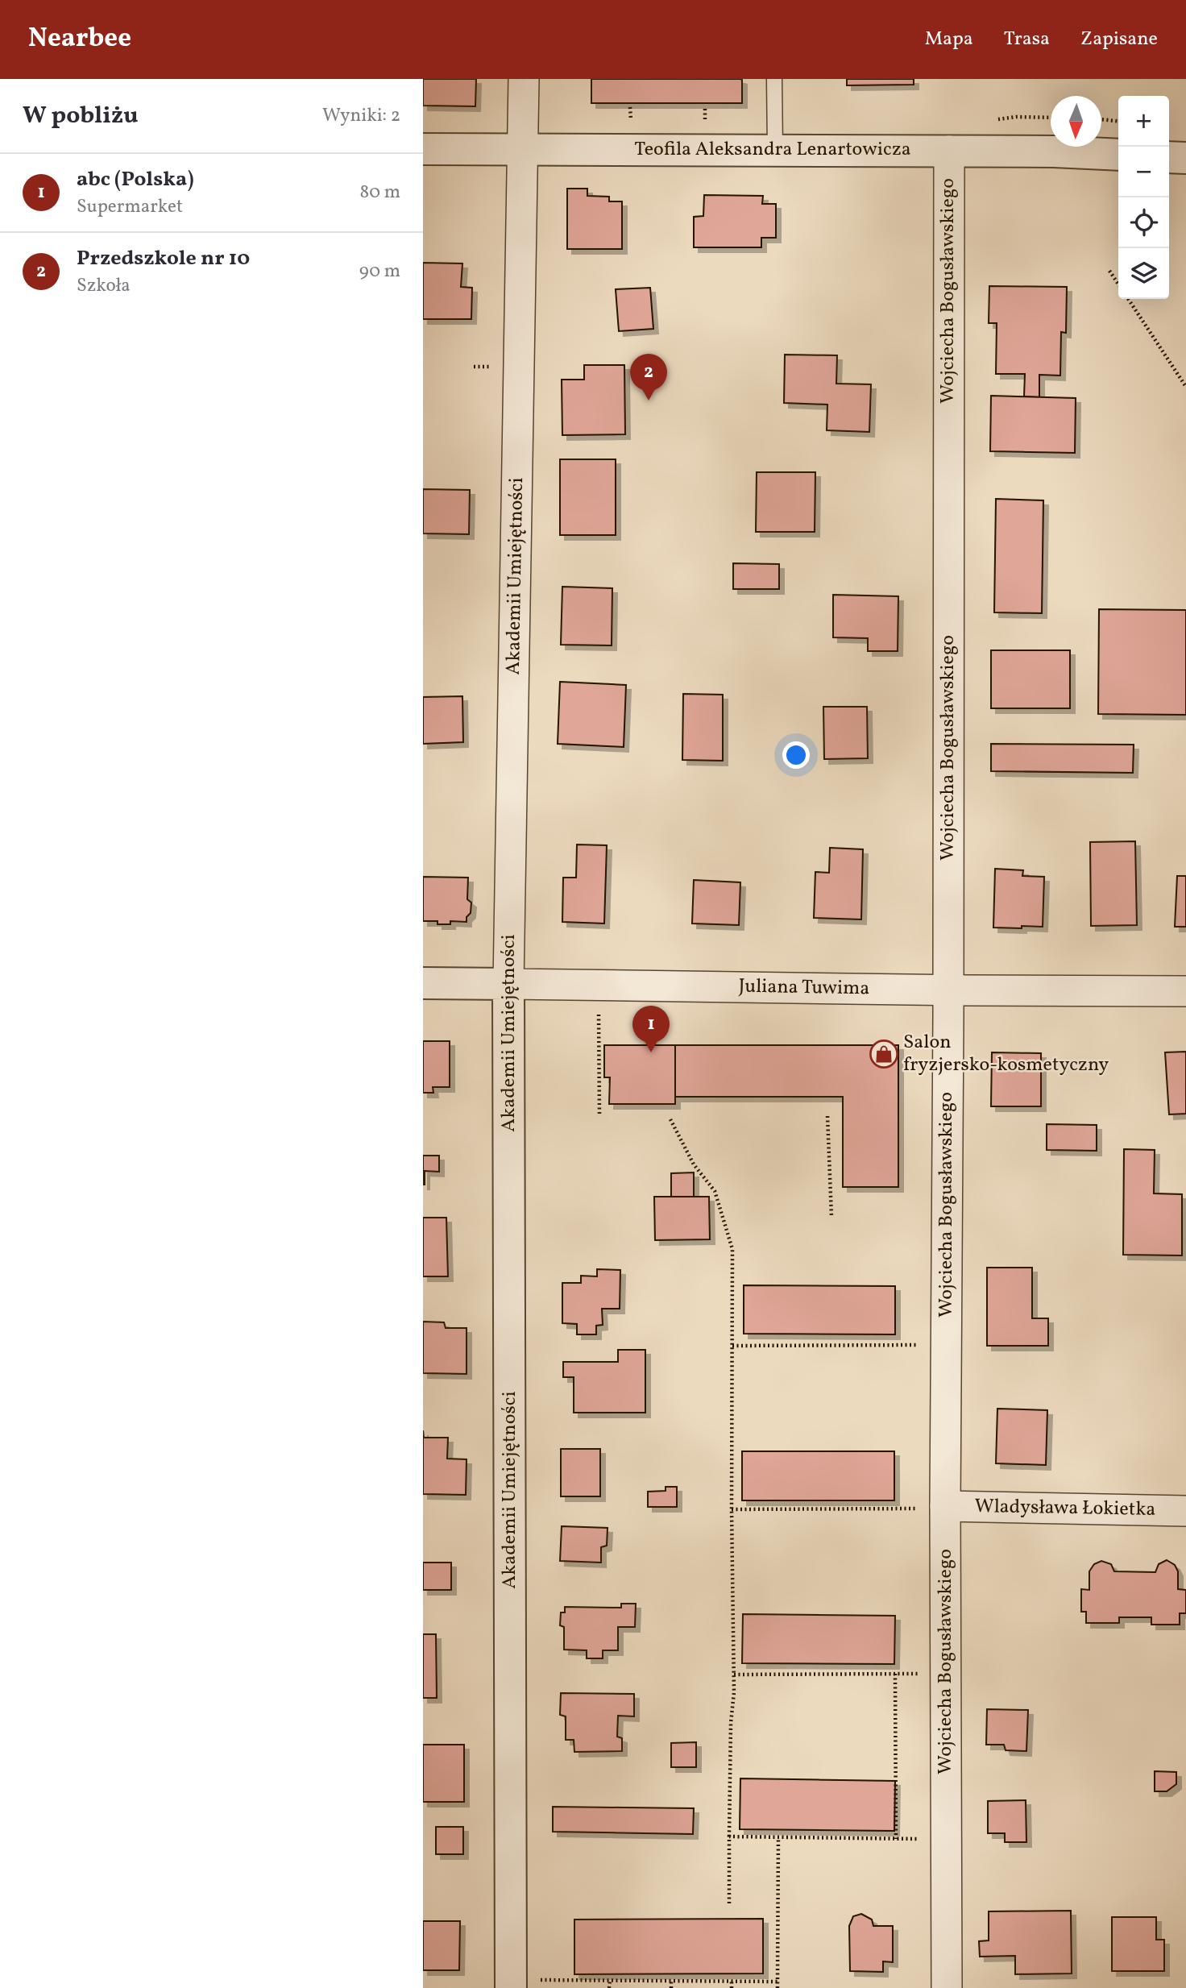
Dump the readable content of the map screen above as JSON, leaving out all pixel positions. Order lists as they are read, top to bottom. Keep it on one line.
{"streets":{"street":["Teofila Aleksandra Lenartowicza","Wojciecha Bogusławskiego","Akademii Umiejętności","Juliana Tuwima","Wladysława Łokietka"]},"crossings":[["Teofila Aleksandra Lenartowicza","Wojciecha Bogusławskiego"],["Teofila Aleksandra Lenartowicza","Akademii Umiejętności"],["Wojciecha Bogusławskiego","Juliana Tuwima"],["Wojciecha Bogusławskiego","Wladysława Łokietka"],["Akademii Umiejętności","Juliana Tuwima"]],"places":{"shop":["Salon fryzjersko-kosmetyczny"]},"north":"bottom","page":{"header":"Nearbee","nav":["Mapa","Trasa","Zapisane"],"heading":["W pobliżu","Wyniki: 2"],"map_buttons":["+","−"],"list":[{"mark":"1","name":"abc (Polska)","note":"Supermarket","value":"80 m"},{"mark":"2","name":"Przedszkole nr 10","note":"Szkoła","value":"90 m"}],"pins":["2","1"]}}
